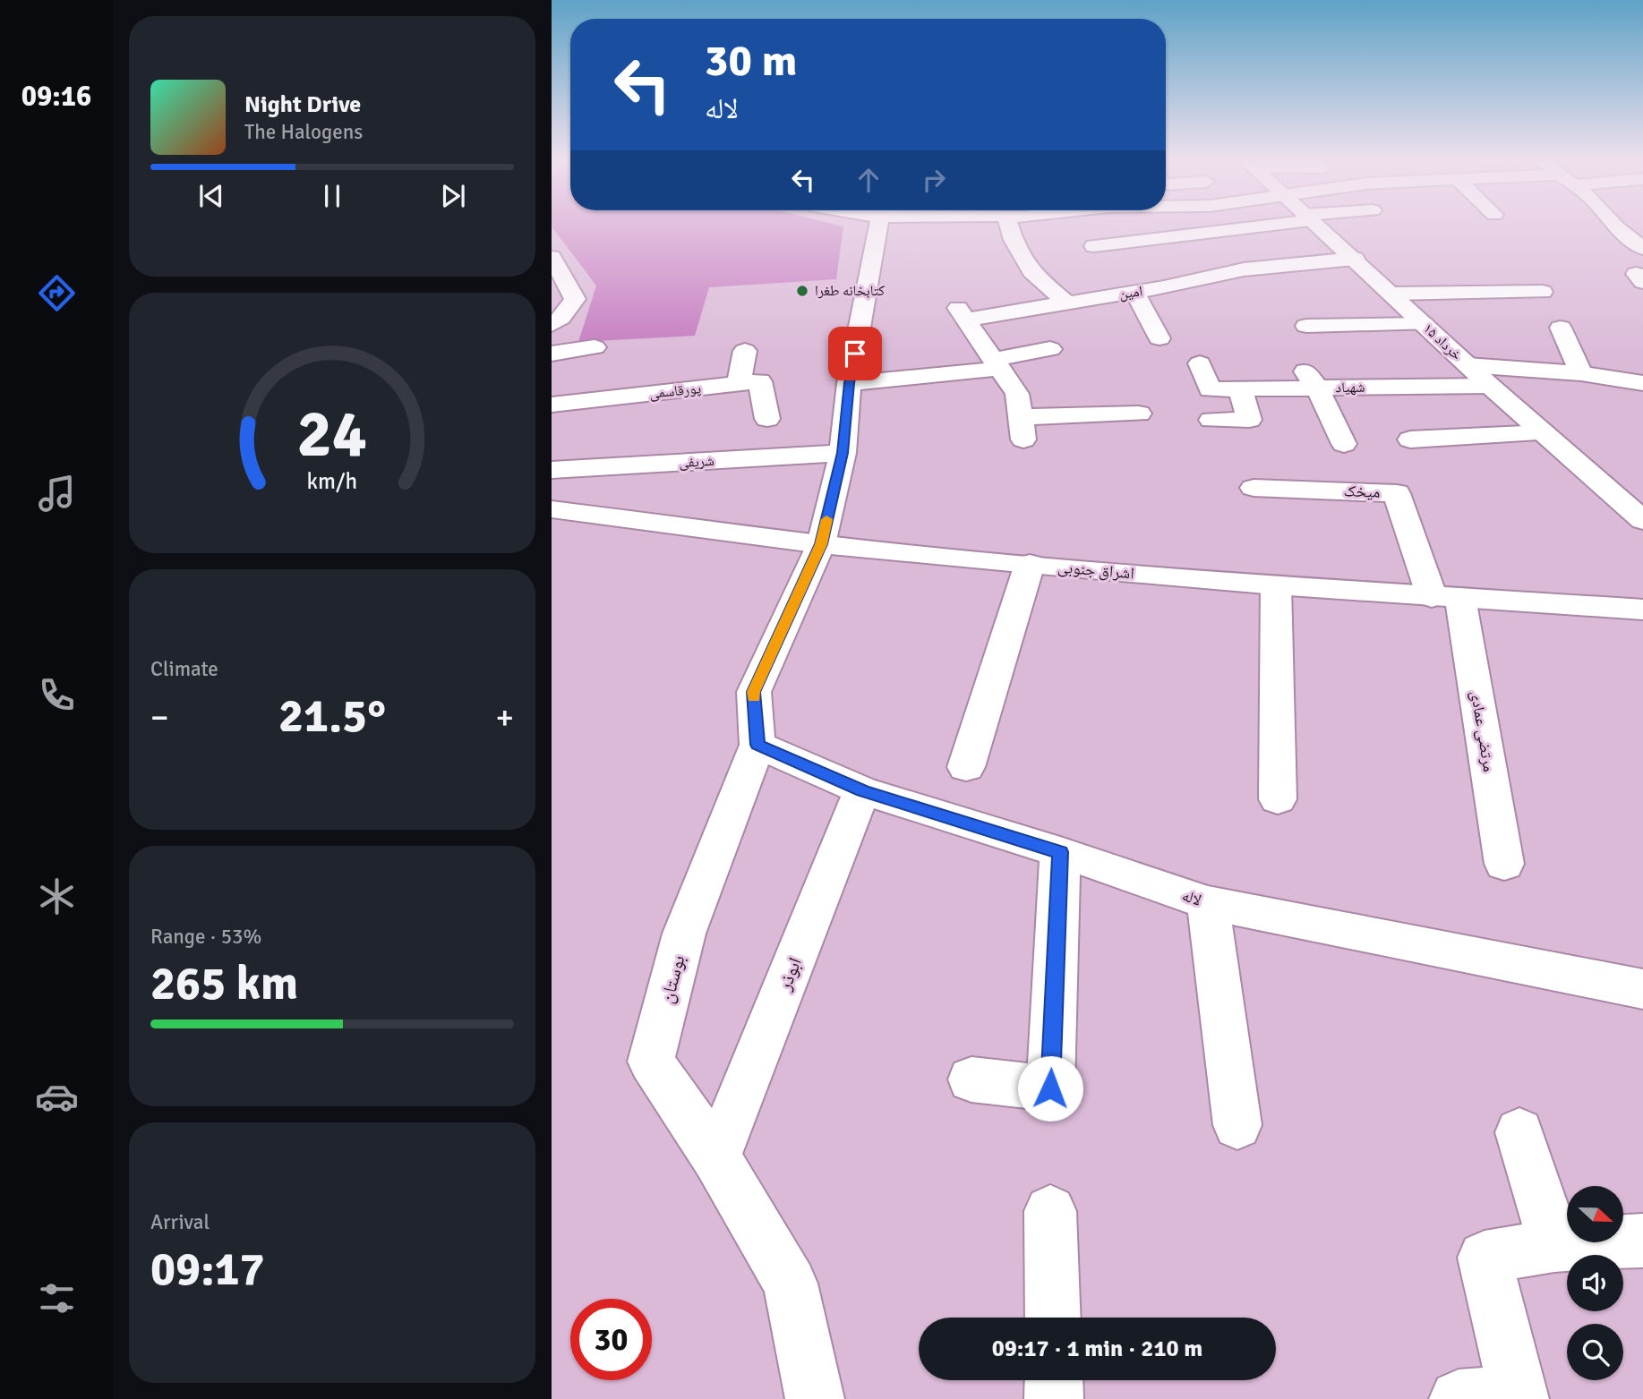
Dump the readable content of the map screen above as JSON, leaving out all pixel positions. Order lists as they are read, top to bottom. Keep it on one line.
{"streets":{"street":["امین","۱۵ خرداد","شهیاد","پورقاسمی","شریفی","میخک","اشراق جنوبی","مرتضی عمادی","لاله","ابوذر","بوستان"]},"crossings":[["امین","۱۵ خرداد"],["۱۵ خرداد","شهیاد"],["شریفی","بوستان"],["میخک","اشراق جنوبی"],["میخک","مرتضی عمادی"],["اشراق جنوبی","مرتضی عمادی"],["اشراق جنوبی","بوستان"],["لاله","ابوذر"],["لاله","بوستان"],["ابوذر","بوستان"]],"places":["کتابخانه طغرا"],"north":"right","page":{"tabs":"09:16","turn":["30 m","لاله"],"song":["Night Drive","The Halogens"],"tile":["Climate",["Range · 53%","265 km"],["Arrival","09:17"]],"heat":["−","21.5°","+"],"limit":"30","trip":"09:17 · 1 min · 210 m","gauge":["24","km/h"]}}
